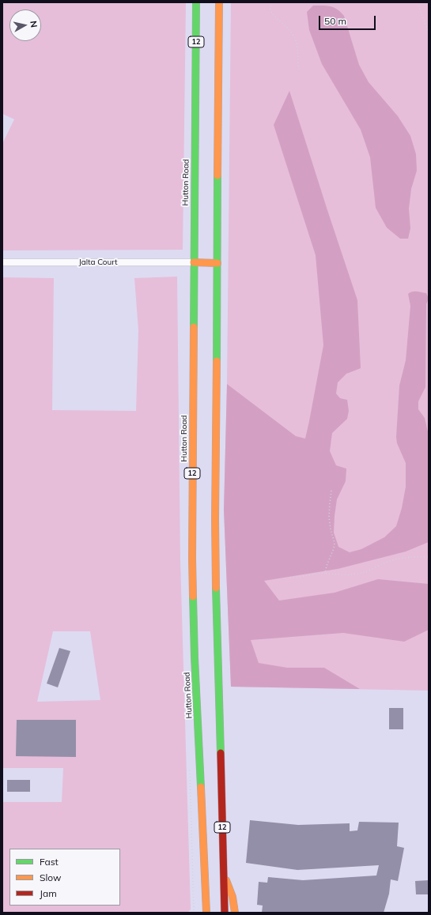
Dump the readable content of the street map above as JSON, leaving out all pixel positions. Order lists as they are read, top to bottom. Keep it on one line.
{"streets":{"main road":["12","Hutton Road"],"street":["Jalta Court"]},"crossings":[["Hutton Road","Jalta Court"]],"legend":["Fast","Slow","Jam"],"scale_bar":"50 m","north":"right"}
